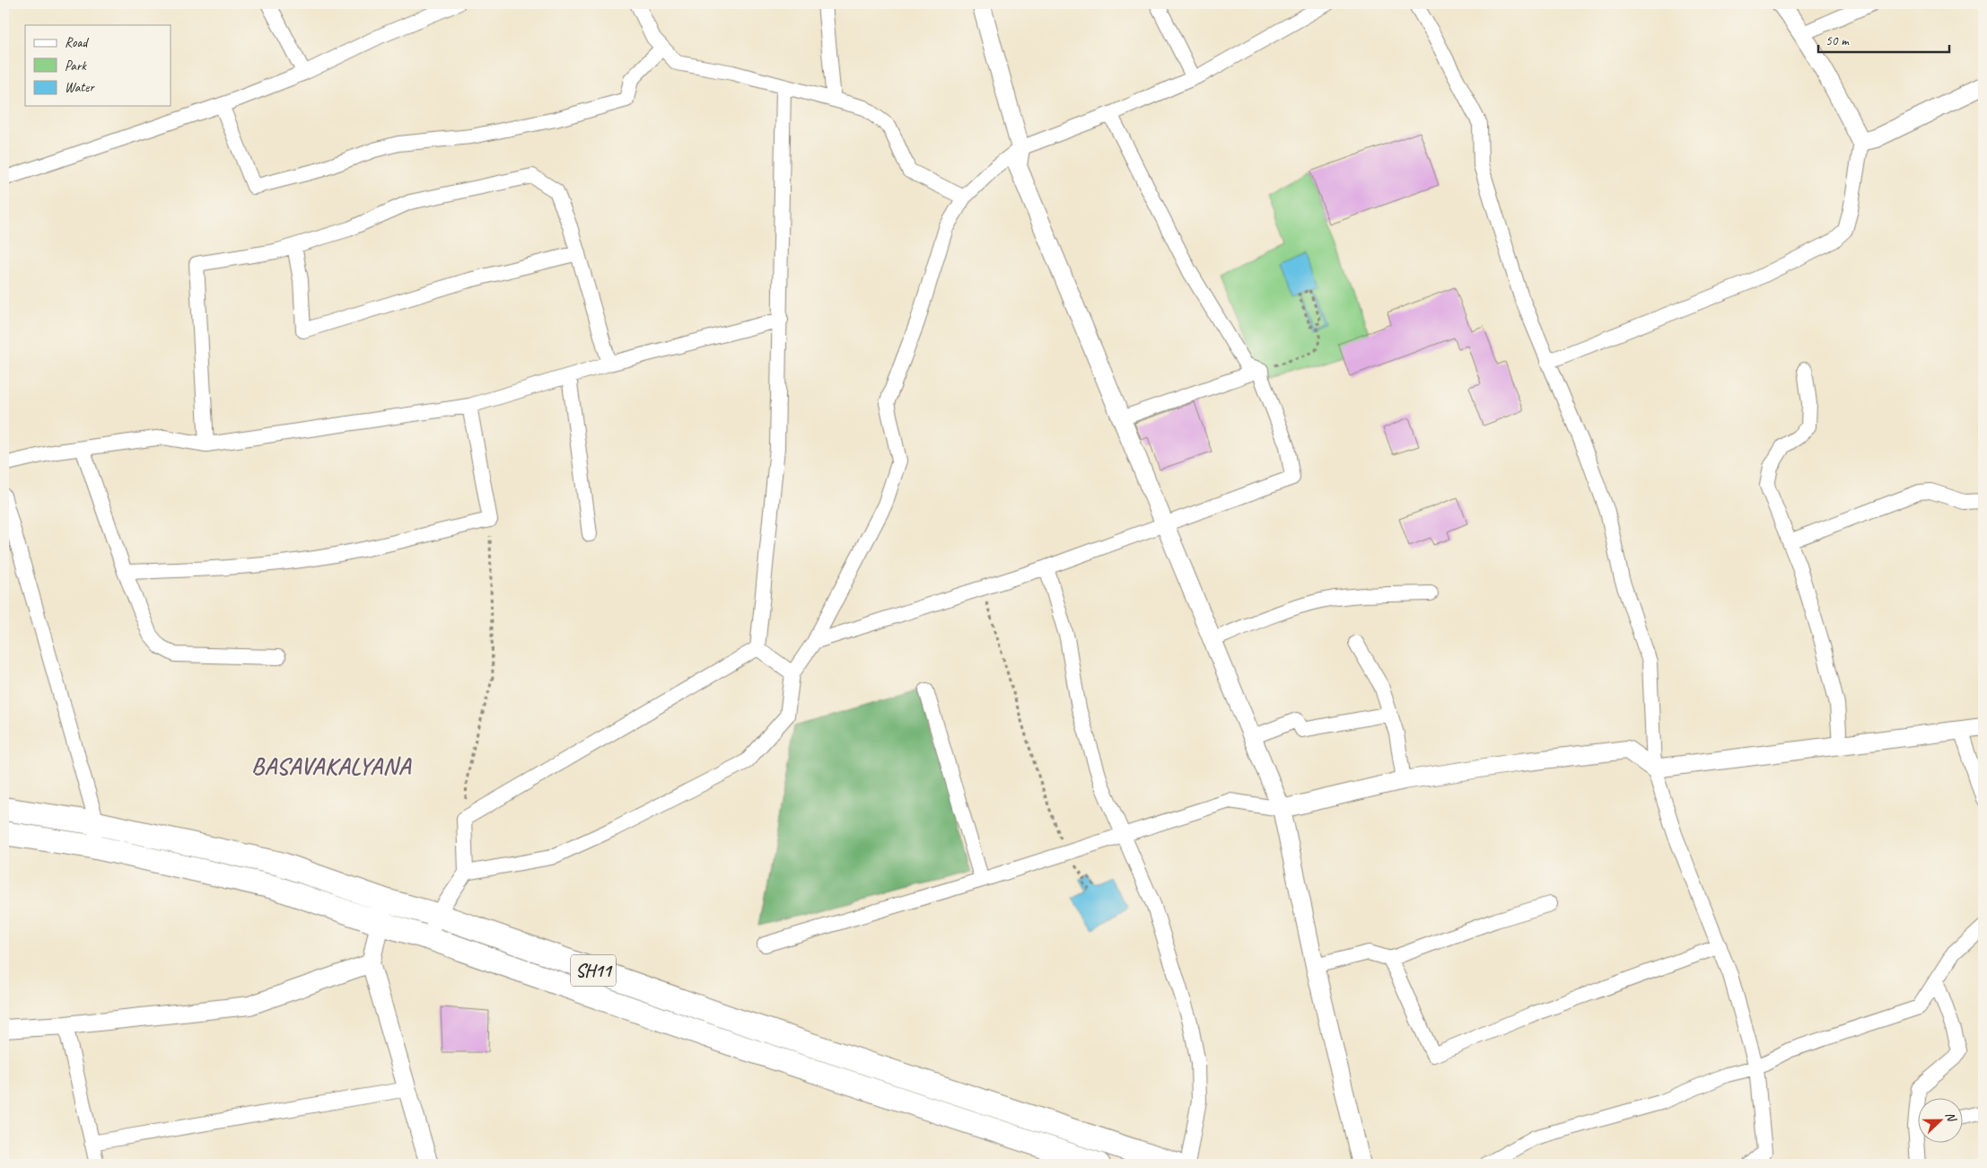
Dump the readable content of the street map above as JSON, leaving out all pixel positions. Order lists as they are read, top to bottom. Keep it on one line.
{"streets":{"main road":["SH11"]},"districts":["BASAVAKALYANA"],"legend":["Road","Park","Water"],"scale_bar":"50 m","north":"right"}
